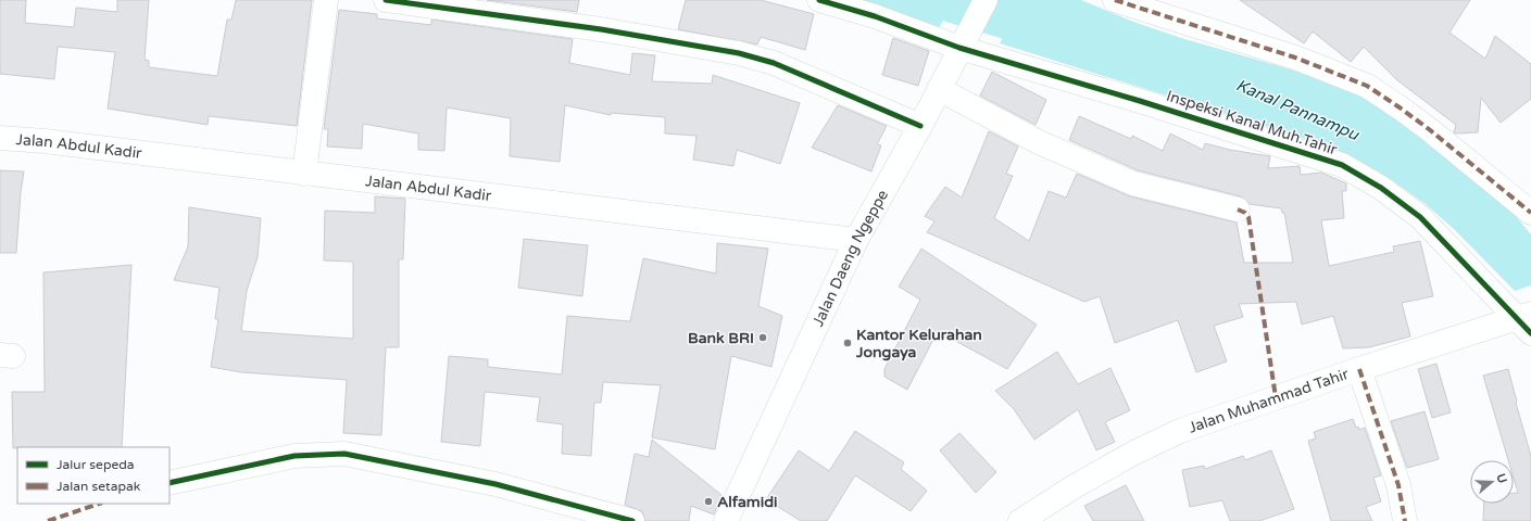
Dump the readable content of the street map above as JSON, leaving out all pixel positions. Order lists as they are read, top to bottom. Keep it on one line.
{"streets":{"street":["Inspeksi Kanal Muh.Tahir","Jalan Abdul Kadir","Jalan Daeng Ngeppe","Jalan Muhammad Tahir"]},"crossings":[["Inspeksi Kanal Muh.Tahir","Jalan Daeng Ngeppe"],["Inspeksi Kanal Muh.Tahir","Jalan Muhammad Tahir"],["Jalan Abdul Kadir","Jalan Daeng Ngeppe"]],"water":["Kanal Pannampu"],"places":["Bank BRI","Kantor Kelurahan Jongaya","Alfamidi"],"legend":["Jalur sepeda","Jalan setapak"],"north":"right"}
